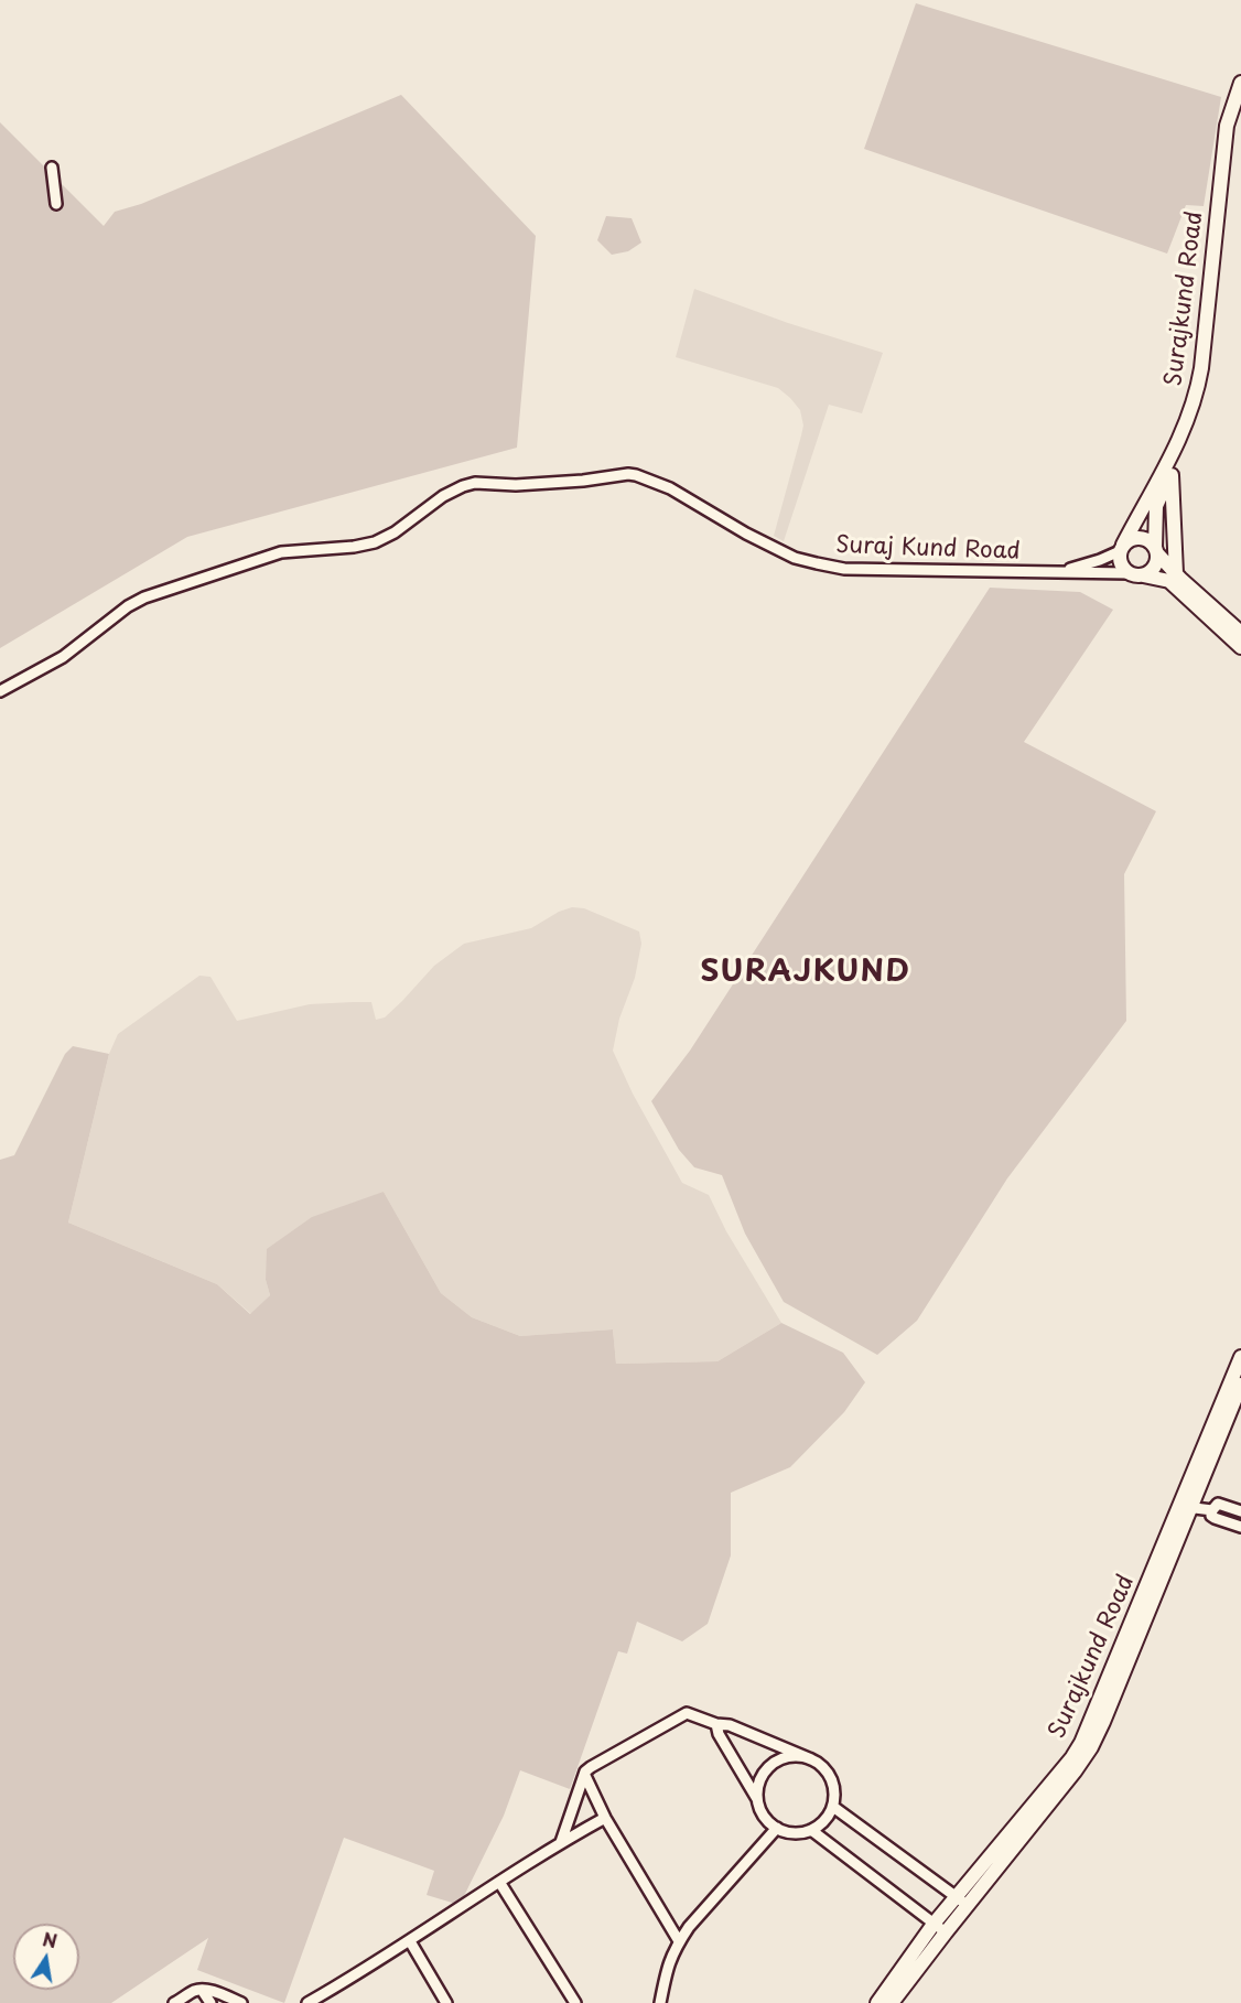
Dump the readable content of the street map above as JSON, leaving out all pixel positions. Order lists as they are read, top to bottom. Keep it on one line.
{"streets":{"main road":["Surajkund Road"],"street":["Suraj Kund Road"]},"crossings":[["Surajkund Road","Suraj Kund Road"]],"districts":["SURAJKUND"],"north":"top"}
